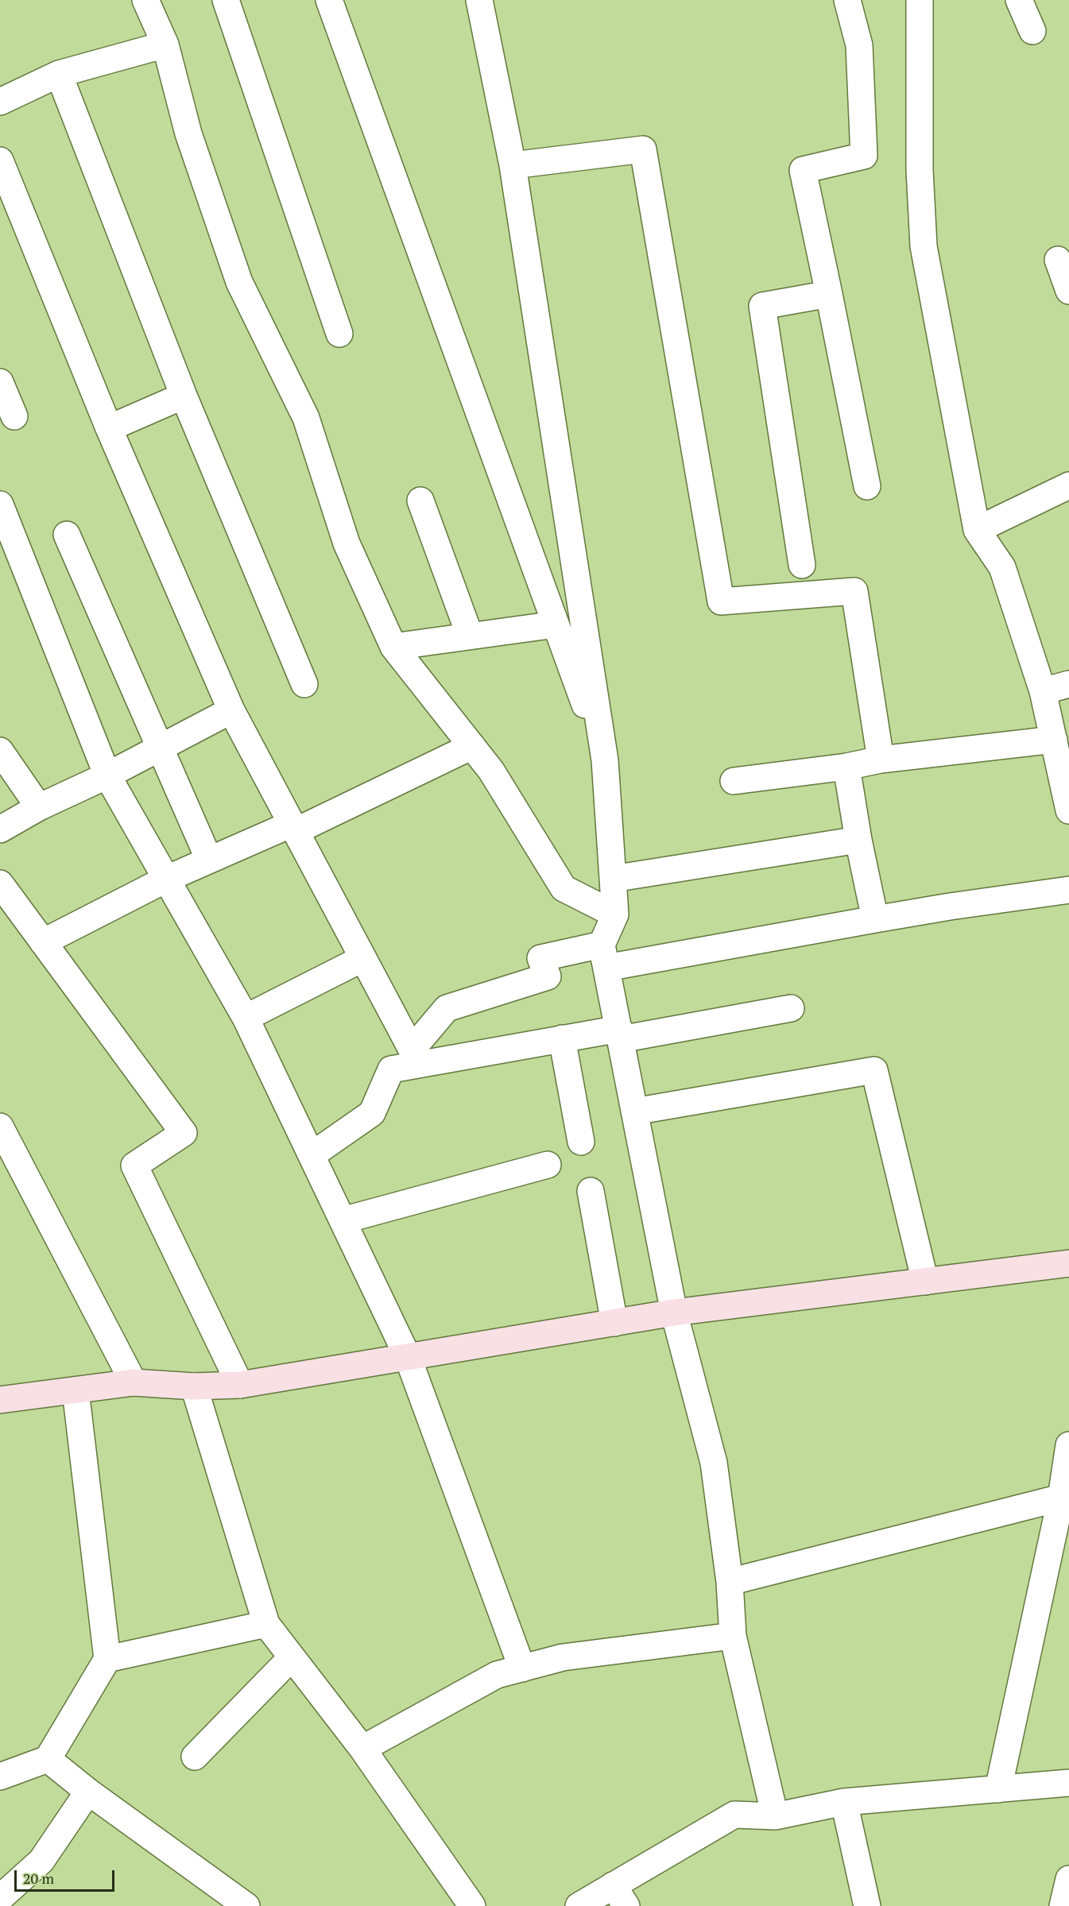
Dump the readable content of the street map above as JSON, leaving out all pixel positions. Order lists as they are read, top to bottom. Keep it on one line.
{"scale_bar":"20 m"}
